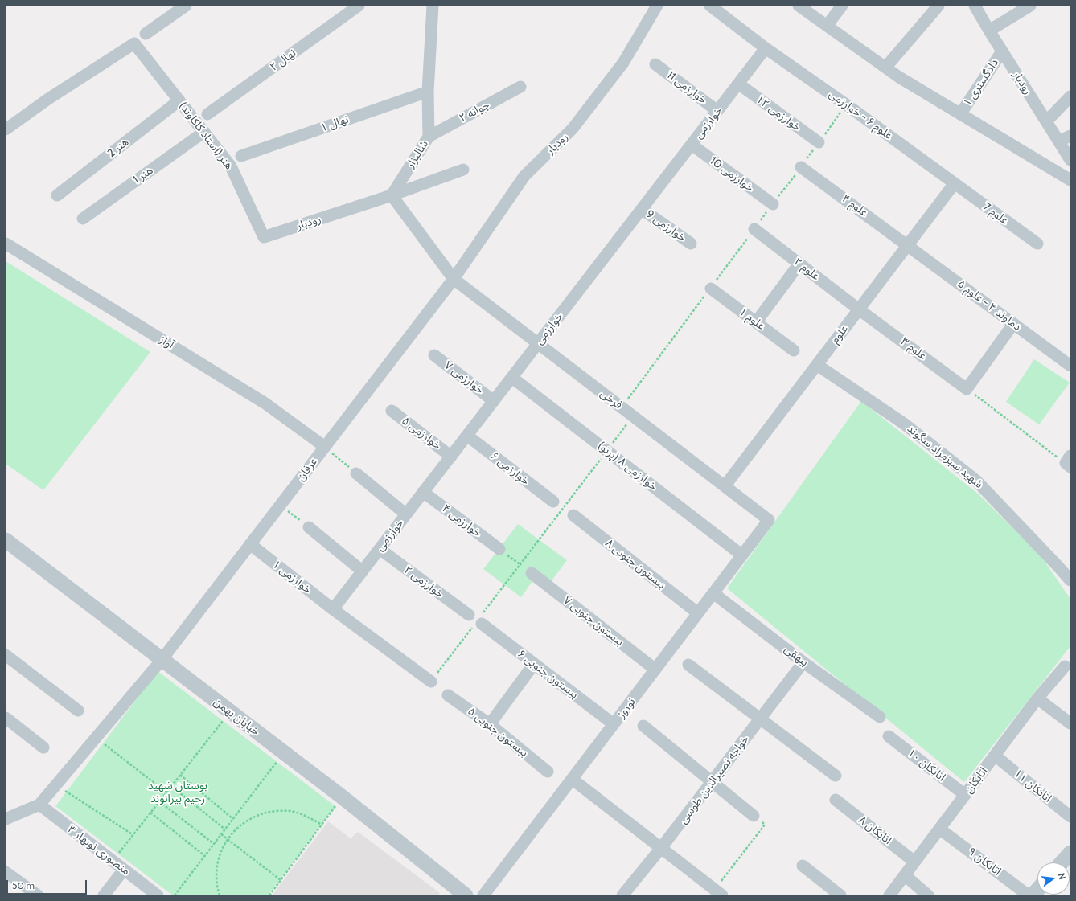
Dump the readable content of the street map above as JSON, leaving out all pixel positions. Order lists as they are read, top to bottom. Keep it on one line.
{"streets":{"street":["نهال ۲","دادگستری ۱","رودبار","خوارزمی 11","جوانه ۲","خوارزمی ۱۲","علوم ۶ - خوارزمی","خوارزمی","نهال ۱","هنر (استاد کاکاوند)","هنر 2","شالیزار","خوارزمی 10","هنر 1","علوم ۴","علوم 7","خوارزمی 9","علوم ۲","دماوند ۴ - علوم ۵","علوم ۱","علوم","آواز","علوم ۳","خوارزمی ۷","فرخی","خوارزمی ۵","شهید سبزمراد سگوند","خوارزمی ۸ (پرتو)","خوارزمی ۶","عرفان","خوارزمی ۴","بیستون جنوبی ۸","خوارزمی ۱","خوارزمی ۲","بیستون جنوبی ۷","بیهقی","بیستون جنوبی ۶","نوروز","خیابان بهمن","بیستون جنوبی ۵","اتابکان ۱۰","خواجه نصیرالدین طوسی","اتابکان","اتابکان ۱۱","اتابکان ۸","منصوری نوبهار ۳","اتابکان ۹"]},"crossings":[["دادگستری ۱","رودبار"],["رودبار","هنر (استاد کاکاوند)"],["رودبار","شالیزار"],["رودبار","فرخی"],["رودبار","عرفان"],["خوارزمی 11","خوارزمی"],["جوانه ۲","شالیزار"],["خوارزمی ۱۲","خوارزمی"],["علوم ۶ - خوارزمی","خوارزمی"],["علوم ۶ - خوارزمی","علوم 7"],["علوم ۶ - خوارزمی","علوم"],["خوارزمی","خوارزمی 10"],["خوارزمی","خوارزمی 9"],["خوارزمی","خوارزمی ۷"],["خوارزمی","فرخی"],["خوارزمی","خوارزمی ۵"],["خوارزمی","خوارزمی ۸ (پرتو)"],["خوارزمی","خوارزمی ۶"],["خوارزمی","خوارزمی ۴"],["خوارزمی","خوارزمی ۱"],["خوارزمی","خوارزمی ۲"],["نهال ۱","شالیزار"],["هنر (استاد کاکاوند)","هنر 2"],["هنر (استاد کاکاوند)","هنر 1"],["علوم ۴","دماوند ۴ - علوم ۵"],["علوم ۴","علوم"],["علوم 7","علوم"],["علوم ۲","علوم"],["علوم ۲","علوم ۳"],["دماوند ۴ - علوم ۵","علوم"],["علوم","علوم ۳"],["علوم","فرخی"],["علوم","شهید سبزمراد سگوند"],["آواز","عرفان"],["فرخی","عرفان"],["فرخی","نوروز"],["خوارزمی ۸ (پرتو)","نوروز"],["عرفان","خوارزمی ۱"],["عرفان","خیابان بهمن"],["عرفان","منصوری نوبهار ۳"],["بیستون جنوبی ۸","نوروز"],["بیستون جنوبی ۷","نوروز"],["بیهقی","نوروز"],["بیهقی","خواجه نصیرالدین طوسی"],["بیستون جنوبی ۶","نوروز"],["اتابکان ۱۰","اتابکان"],["اتابکان","اتابکان ۱۱"],["اتابکان","اتابکان ۸"],["اتابکان","اتابکان ۹"]],"parks":["بوستان شهید رحیم بیرانوند"],"scale_bar":"50 m","north":"right"}
